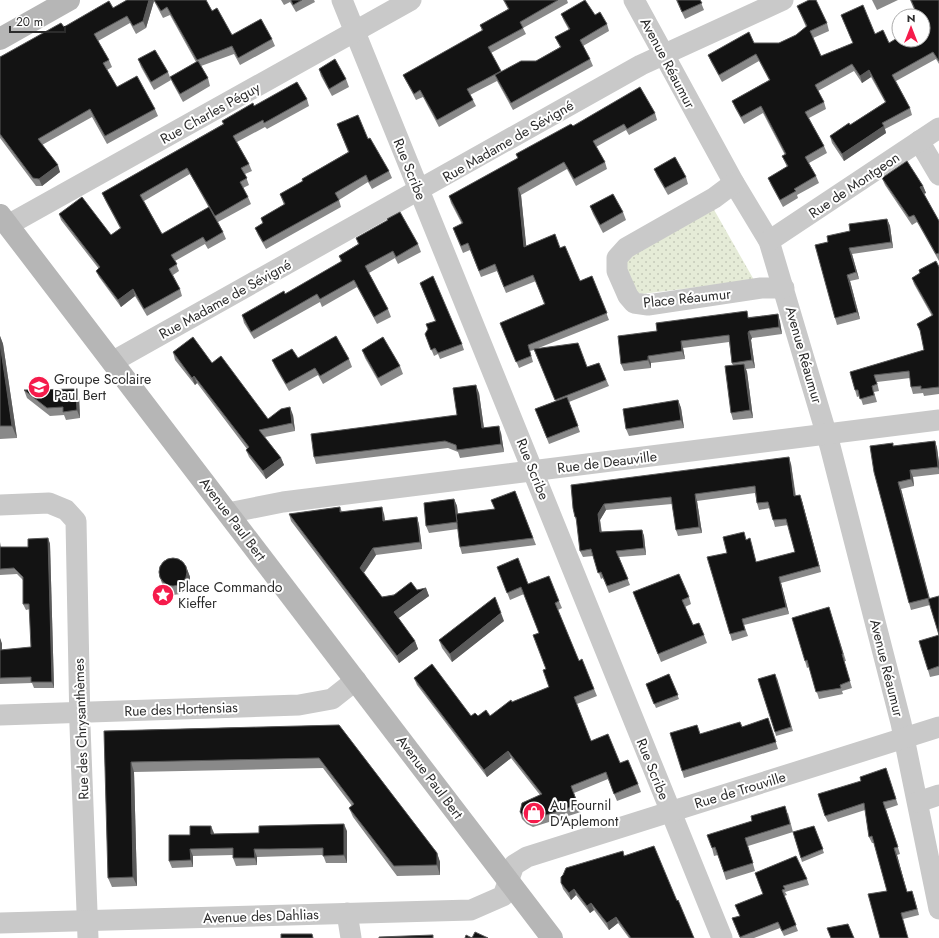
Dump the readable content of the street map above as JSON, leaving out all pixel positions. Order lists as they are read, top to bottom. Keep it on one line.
{"streets":{"street":["Avenue Réaumur","Rue Charles Péguy","Rue Madame de Sévigné","Rue Scribe","Rue de Montgeon","Place Réaumur","Rue de Deauville","Avenue Paul Bert","Rue des Hortensias","Rue des Chrysanthèmes","Rue de Trouville","Avenue des Dahlias"]},"crossings":[["Avenue Réaumur","Rue Madame de Sévigné"],["Avenue Réaumur","Rue de Montgeon"],["Avenue Réaumur","Place Réaumur"],["Avenue Réaumur","Rue de Deauville"],["Avenue Réaumur","Rue de Trouville"],["Rue Charles Péguy","Rue Scribe"],["Rue Charles Péguy","Avenue Paul Bert"],["Rue Madame de Sévigné","Rue Scribe"],["Rue Madame de Sévigné","Avenue Paul Bert"],["Rue Scribe","Rue de Deauville"],["Rue Scribe","Rue de Trouville"],["Rue de Deauville","Avenue Paul Bert"],["Avenue Paul Bert","Rue des Hortensias"],["Avenue Paul Bert","Rue de Trouville"],["Avenue Paul Bert","Avenue des Dahlias"],["Rue des Hortensias","Rue des Chrysanthèmes"],["Rue des Chrysanthèmes","Avenue des Dahlias"],["Rue de Trouville","Avenue des Dahlias"]],"places":{"school or university":["Groupe Scolaire Paul Bert"],"place":["Place Commando Kieffer"],"shop":["Au Fournil D'Aplemont"]},"scale_bar":"20 m","north":"top"}
